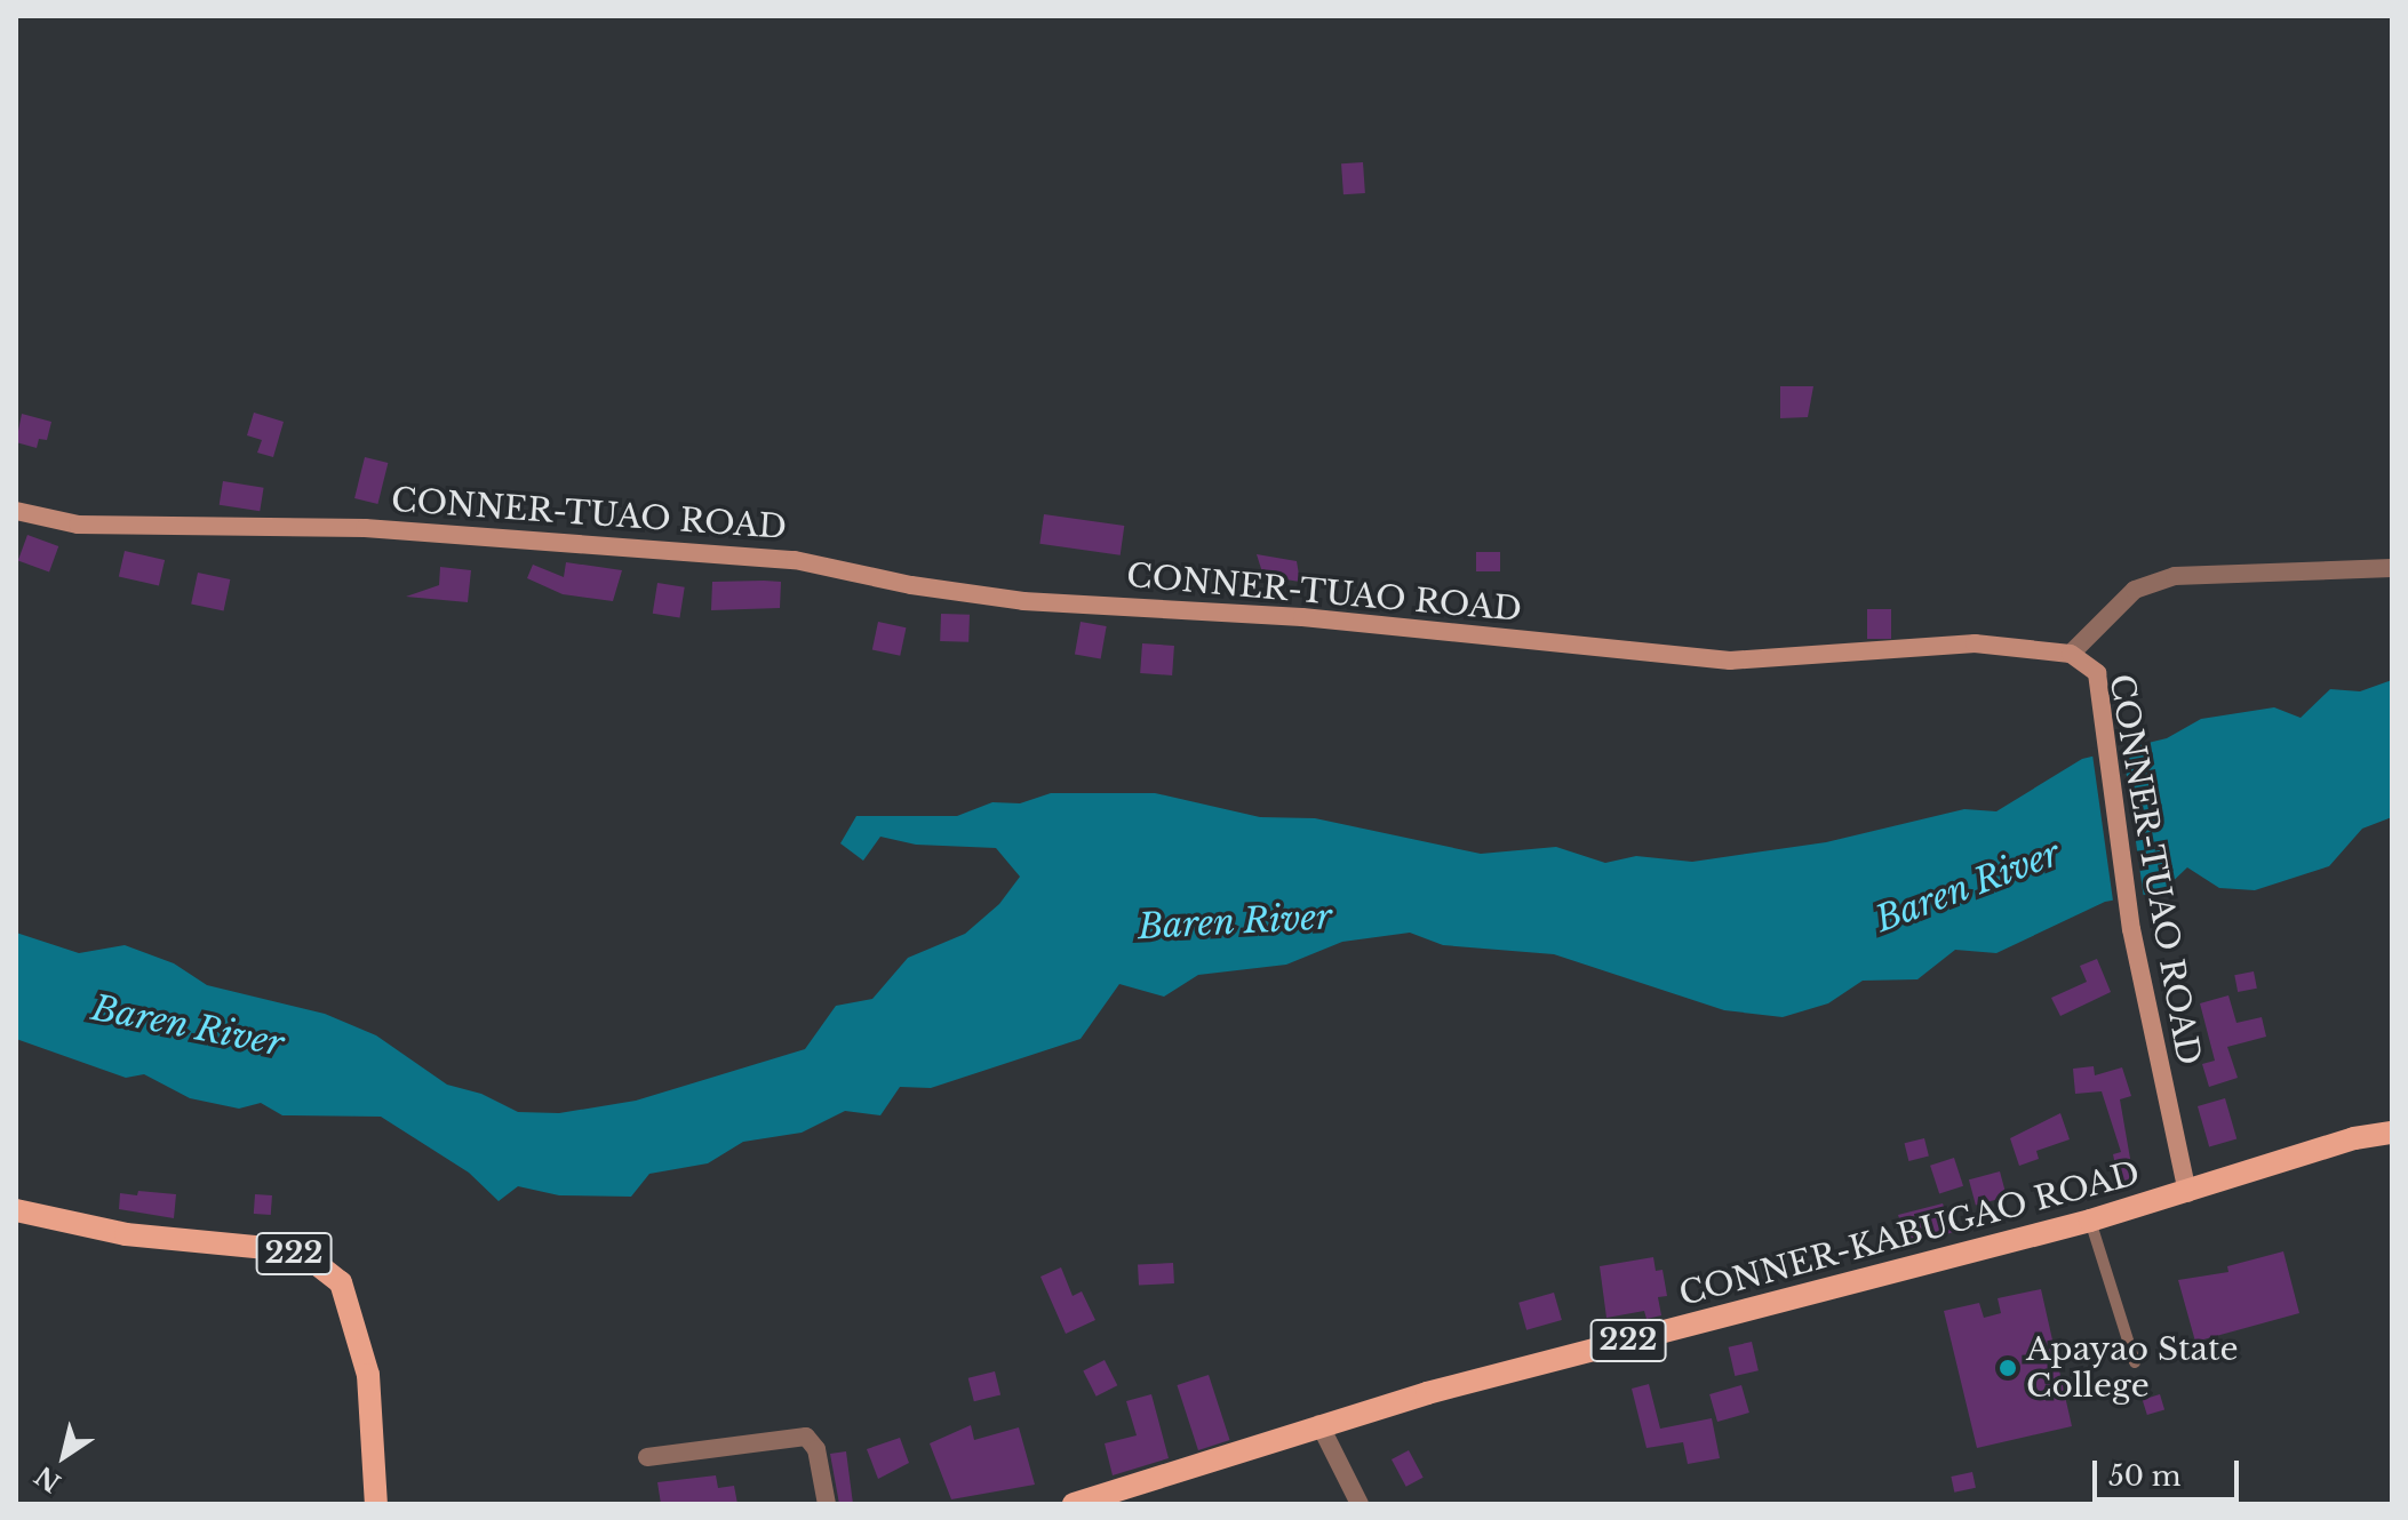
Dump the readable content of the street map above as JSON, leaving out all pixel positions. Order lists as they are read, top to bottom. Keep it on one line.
{"streets":{"main road":["CONNER-TUAO ROAD","CONNER-KABUGAO ROAD","222"]},"crossings":[["CONNER-TUAO ROAD","CONNER-KABUGAO ROAD"]],"water":["Baren River"],"places":["Apayao State College"],"scale_bar":"50 m","north":"bottom left"}
